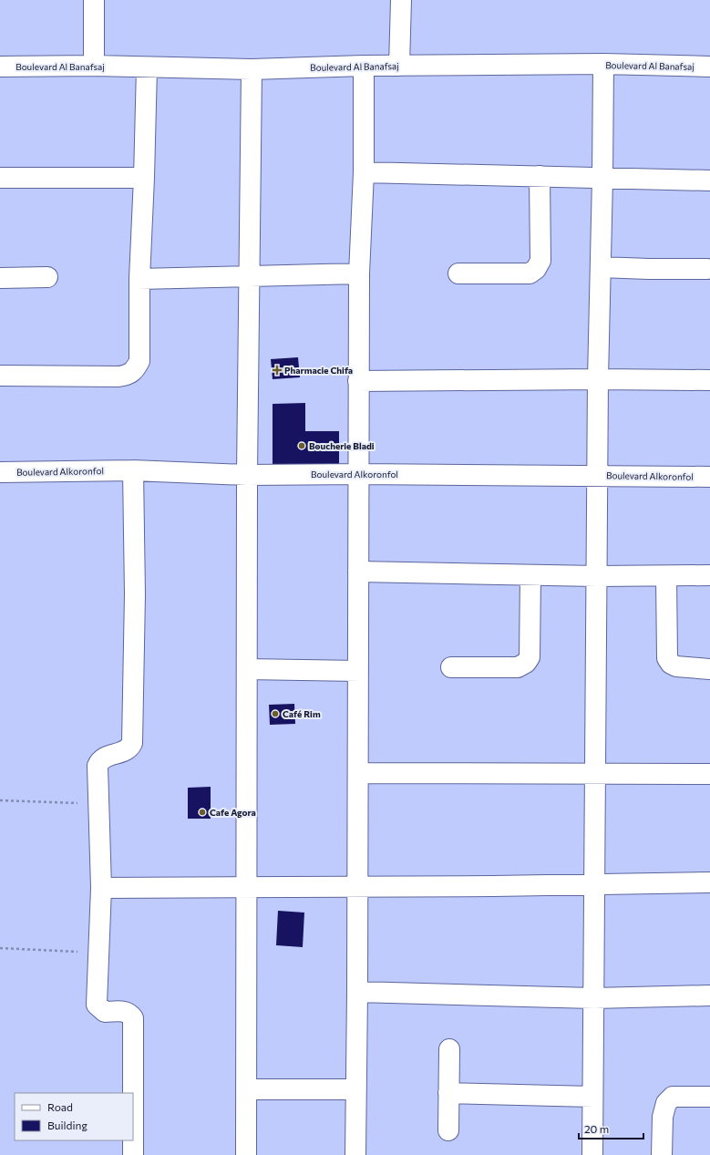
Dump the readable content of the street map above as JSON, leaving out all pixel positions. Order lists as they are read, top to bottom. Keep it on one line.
{"streets":{"street":["Boulevard Al Banafsaj","Boulevard Alkoronfol"]},"places":{"health":["Pharmacie Chifa"],"other":["Boucherie Bladi","Café Rim","Cafe Agora"]},"legend":["Road","Building"],"scale_bar":"20 m"}
